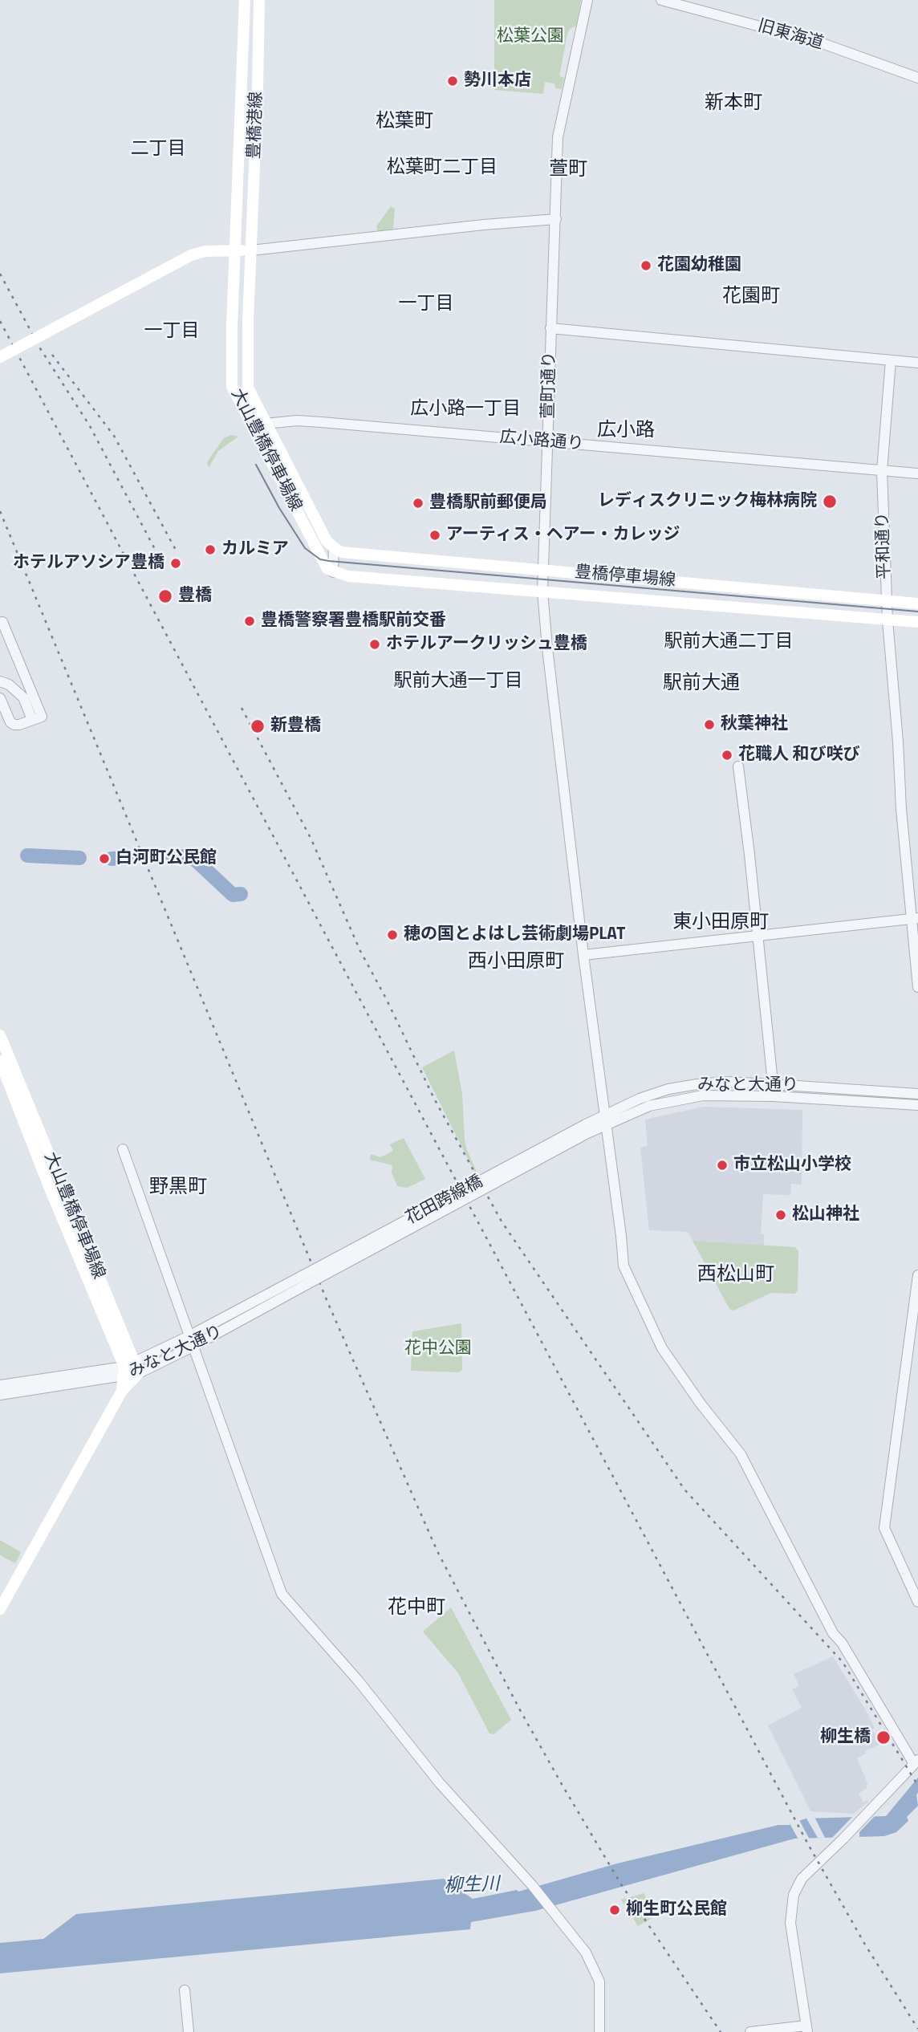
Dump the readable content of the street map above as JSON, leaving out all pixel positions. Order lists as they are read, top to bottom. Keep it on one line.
{"streets":{"main road":["豊橋港線","大山豊橋停車場線","豊橋停車場線"],"street":["旧東海道","萱町通り","広小路通り","平和通り","みなと大通り","花田跨線橋"]},"crossings":[["豊橋港線","大山豊橋停車場線"],["萱町通り","広小路通り"],["萱町通り","豊橋停車場線"],["萱町通り","みなと大通り"],["広小路通り","大山豊橋停車場線"],["広小路通り","平和通り"],["大山豊橋停車場線","豊橋停車場線"],["大山豊橋停車場線","みなと大通り"],["平和通り","豊橋停車場線"],["みなと大通り","花田跨線橋"]],"districts":["新本町","松葉町","二丁目","松葉町二丁目","萱町","花園町","一丁目","一丁目","広小路一丁目","広小路","駅前大通二丁目","駅前大通一丁目","駅前大通","東小田原町","西小田原町","野黒町","西松山町","花中町"],"water":["柳生川"],"parks":["松葉公園","花中公園"],"places":["勢川本店","花園幼稚園","レディスクリニック梅林病院","豊橋駅前郵便局","アーティス・ヘアー・カレッジ","カルミア","ホテルアソシア豊橋","豊橋","豊橋警察署豊橋駅前交番","ホテルアークリッシュ豊橋","秋葉神社","新豊橋","花職人 和び咲び","白河町公民館","穂の国とよはし芸術劇場PLAT","市立松山小学校","松山神社","柳生橋","柳生町公民館"]}
